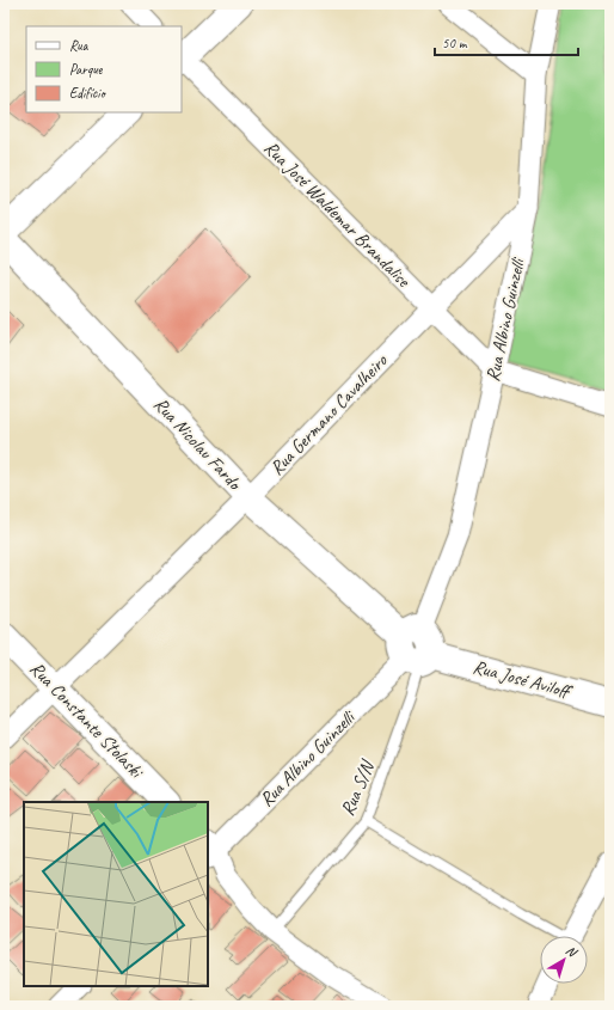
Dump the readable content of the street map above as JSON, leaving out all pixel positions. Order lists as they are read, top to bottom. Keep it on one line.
{"streets":{"street":["Rua José Waldemar Brandalise","Rua Albino Guinzelli","Rua Germano Cavalheiro","Rua Nicolau Fardo","Rua José Aviloff","Rua Constante Stolaski"],"lane":["Rua S/N"]},"crossings":[["Rua José Waldemar Brandalise","Rua Albino Guinzelli"],["Rua José Waldemar Brandalise","Rua Germano Cavalheiro"],["Rua Albino Guinzelli","Rua Germano Cavalheiro"],["Rua Albino Guinzelli","Rua Nicolau Fardo"],["Rua Albino Guinzelli","Rua José Aviloff"],["Rua Albino Guinzelli","Rua S/N"],["Rua Germano Cavalheiro","Rua Nicolau Fardo"],["Rua Germano Cavalheiro","Rua Constante Stolaski"],["Rua Nicolau Fardo","Rua José Aviloff"],["Rua Nicolau Fardo","Rua S/N"],["Rua José Aviloff","Rua S/N"]],"legend":["Rua","Parque","Edifício"],"scale_bar":"50 m","north":"top right"}
